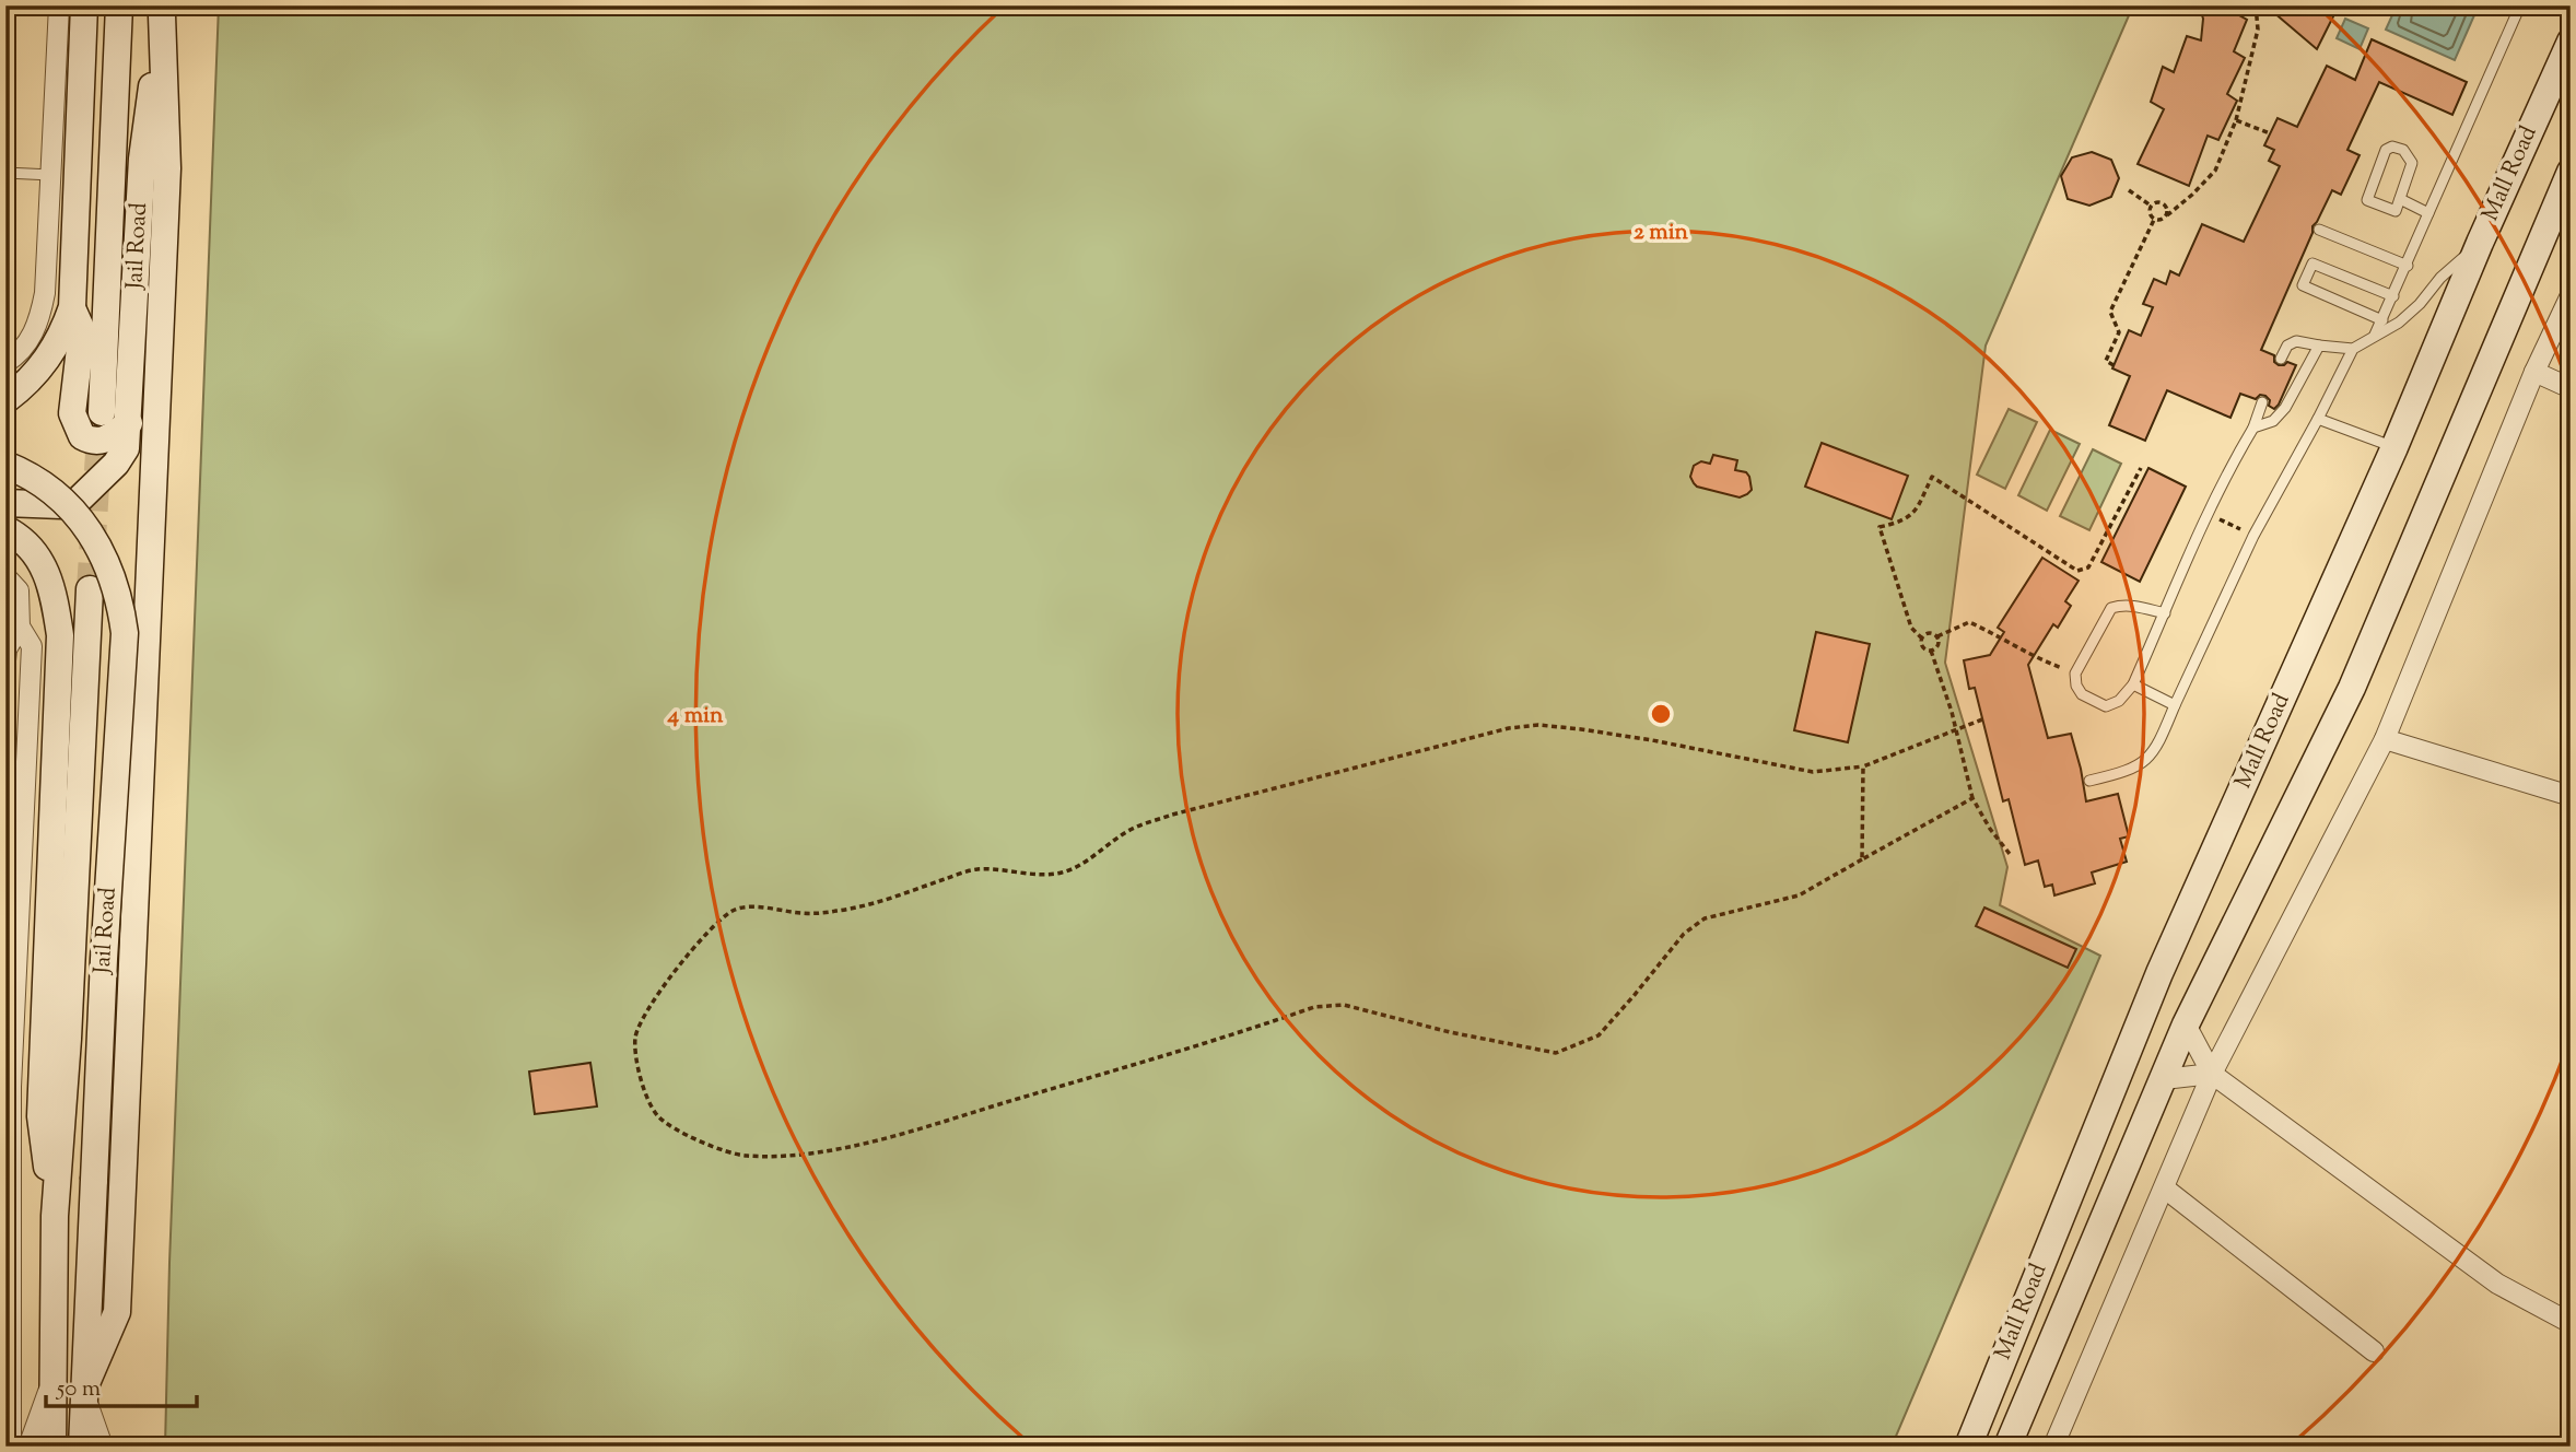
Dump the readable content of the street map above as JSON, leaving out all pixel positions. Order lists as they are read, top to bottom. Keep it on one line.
{"streets":{"main road":["Mall Road","Jail Road"]},"scale_bar":"50 m","rings":["2 min","4 min"]}
